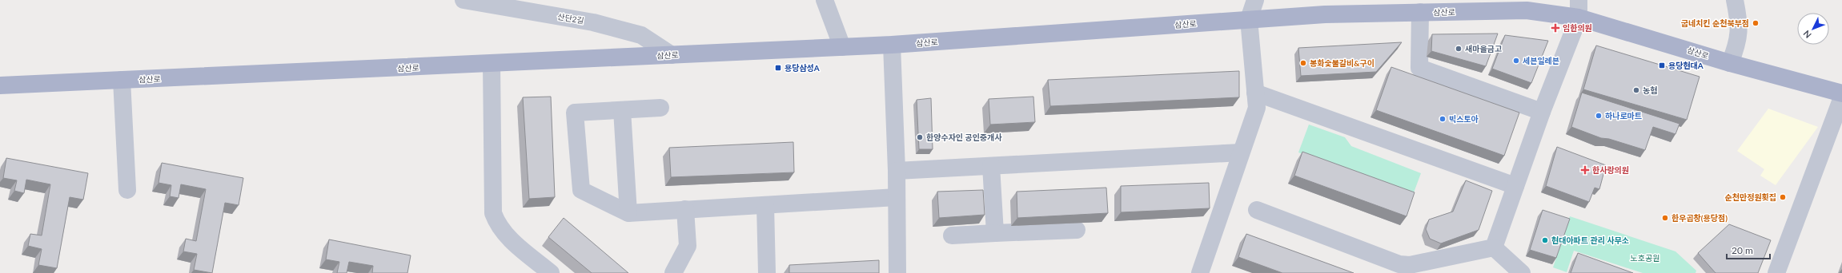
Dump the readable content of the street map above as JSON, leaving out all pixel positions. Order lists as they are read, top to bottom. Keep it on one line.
{"streets":{"main road":["삼산로"],"street":["산단2길"]},"crossings":[["삼산로","산단2길"]],"parks":["노호공원"],"places":{"other":["굽네치킨 순천북부점","새마을금고","세븐일레븐","봉화숯불갈비&구이","농협","하나로마트","빅스토아","한양수자인 공인중개사","순천만정원횟집","한우곱창(용당점)","현대아파트 관리 사무소"],"health":["임한의원","한사랑의원"],"transit":["용당현대A","용당삼성A"]},"scale_bar":"20 m","north":"bottom left"}
